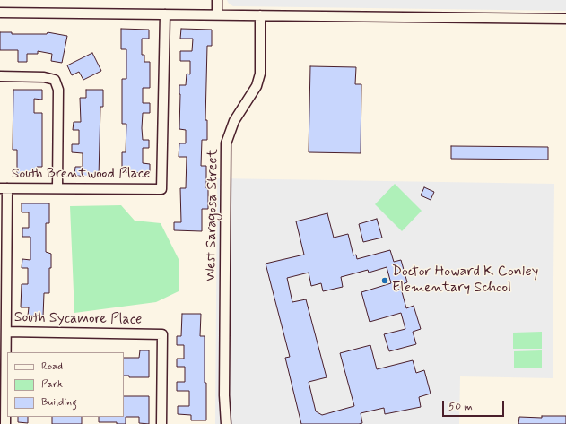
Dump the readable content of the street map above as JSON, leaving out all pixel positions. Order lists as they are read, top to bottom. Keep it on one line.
{"streets":{"street":["South Brentwood Place","West Saragosa Street","South Sycamore Place"]},"places":["Doctor Howard K Conley Elementary School"],"legend":["Road","Park","Building"],"scale_bar":"50 m"}
